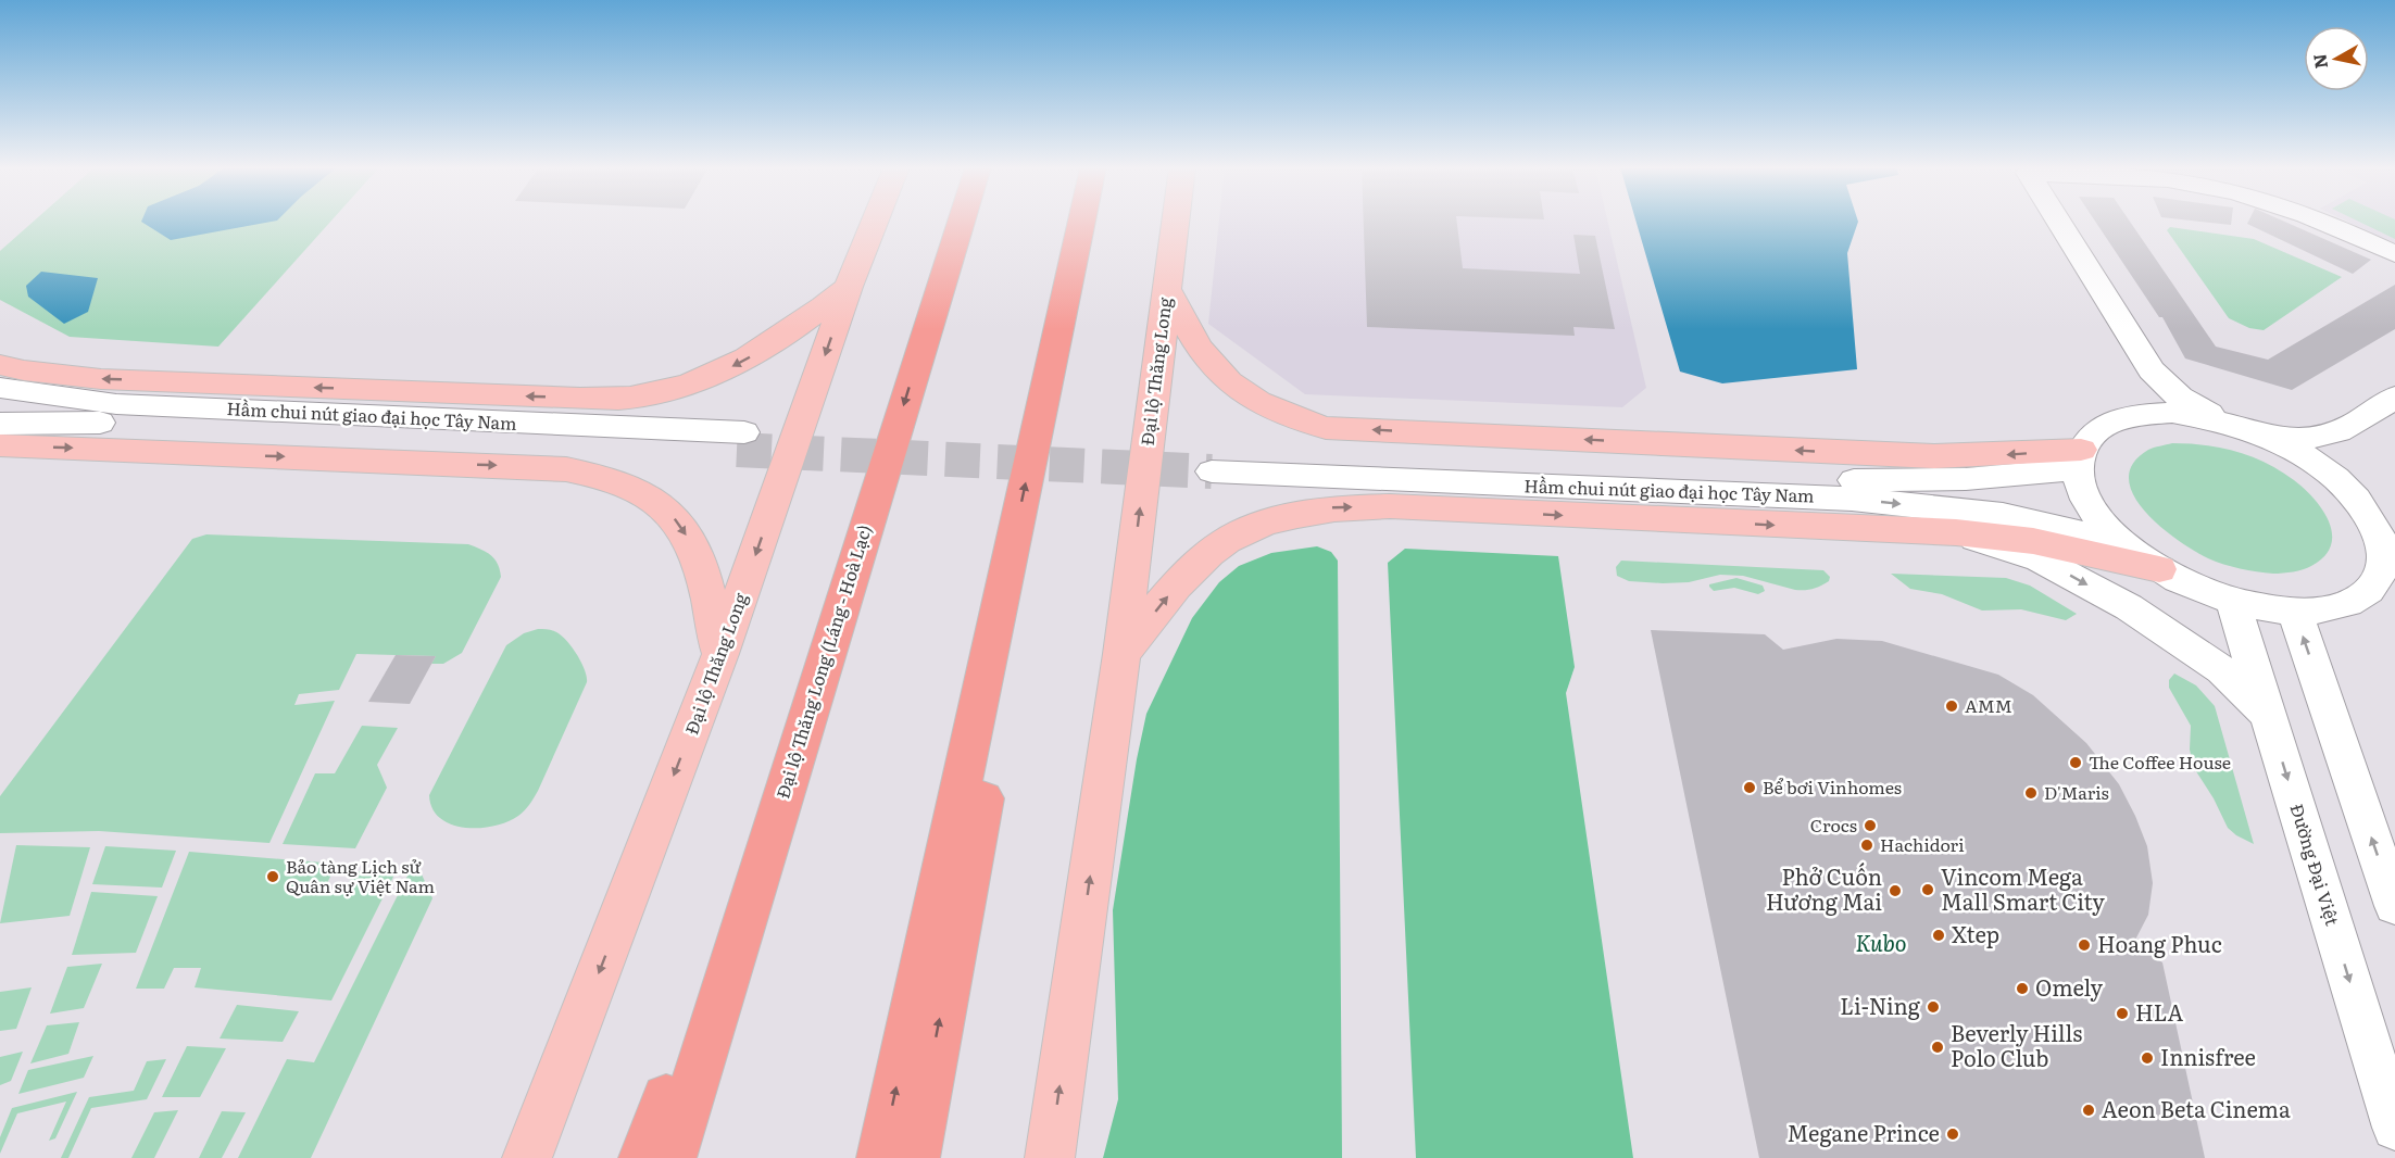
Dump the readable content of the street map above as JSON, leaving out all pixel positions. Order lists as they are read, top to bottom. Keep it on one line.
{"streets":{"highway":["Đại lộ Thăng Long (Láng - Hoà Lạc)"],"main road":["Đại lộ Thăng Long"],"street":["Hầm chui nút giao đại học Tây Nam","Đường Đại Việt"]},"parks":["Kubo"],"places":["AMM","The Coffee House","Bể bơi Vinhomes","D'Maris","Crocs","Hachidori","Bảo tàng Lịch sử Quân sự Việt Nam","Vincom Mega Mall Smart City","Phở Cuốn Hương Mai","Xtep","Hoang Phuc","Omely","Li-Ning","HLA","Beverly Hills Polo Club","Innisfree","Aeon Beta Cinema","Megane Prince"],"north":"left"}
